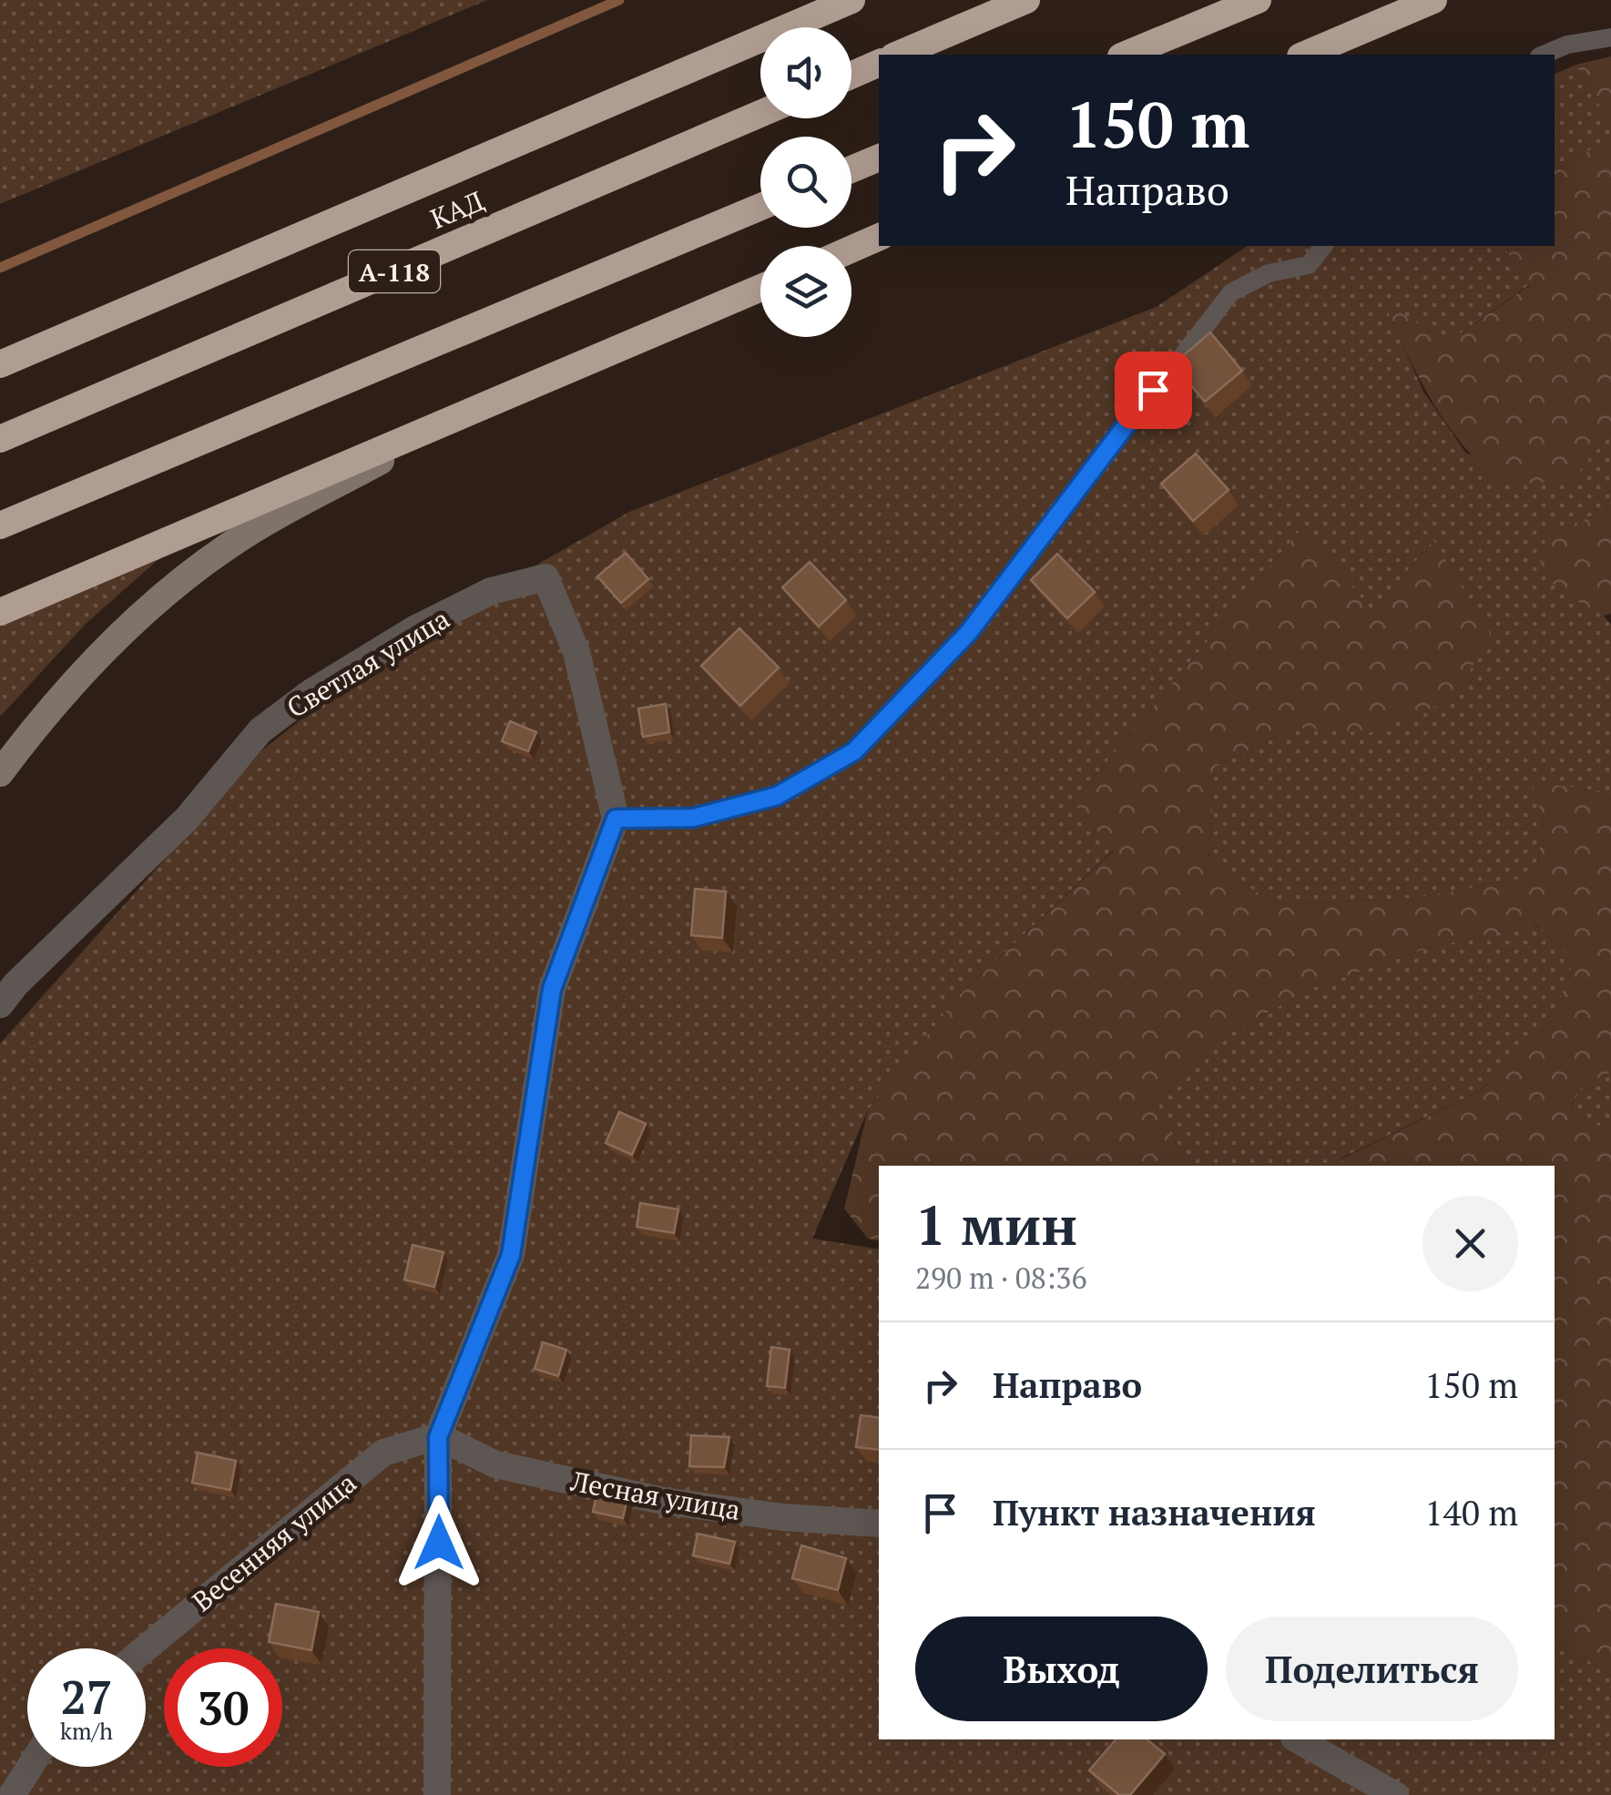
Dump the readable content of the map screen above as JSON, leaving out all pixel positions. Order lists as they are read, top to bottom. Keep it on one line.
{"streets":{"highway":["КАД","А-118"],"street":["Светлая улица","Лесная улица","Весенняя улица"]},"crossings":[["Лесная улица","Весенняя улица"]],"page":{"turn":["150 m","Направо"],"heading":["1 мин","290 m · 08:36"],"list":[{"name":"Направо","value":"150 m"},{"name":"Пункт назначения","value":"140 m"}],"buttons":["Выход","Поделиться"],"speed":"27 km/h","limit":"30"}}
